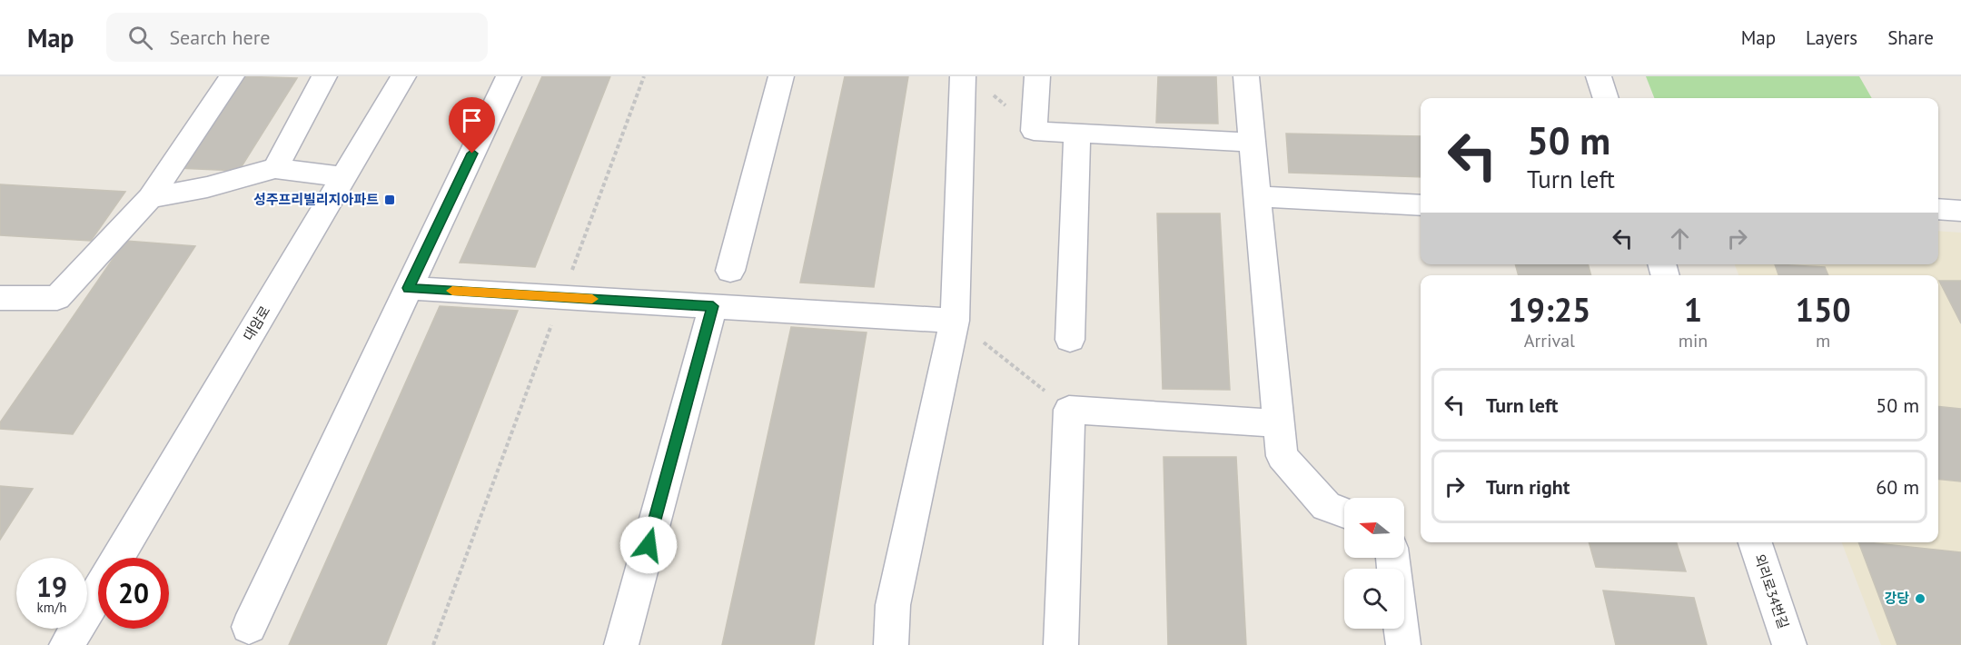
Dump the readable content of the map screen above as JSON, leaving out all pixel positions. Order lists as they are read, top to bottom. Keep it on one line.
{"streets":{"street":["대암로","외리로34번길"]},"places":{"transit":["성주프리빌리지아파트"],"other":["강당"]},"north":"left","page":{"header":"Map","search":"Search here","nav":["Map","Layers","Share"],"turn":["50 m","Turn left"],"eta":["19:25","Arrival","1","min","150","m"],"list":[{"name":"Turn left","value":"50 m"},{"name":"Turn right","value":"60 m"}],"speed":"19 km/h","limit":"20"}}
